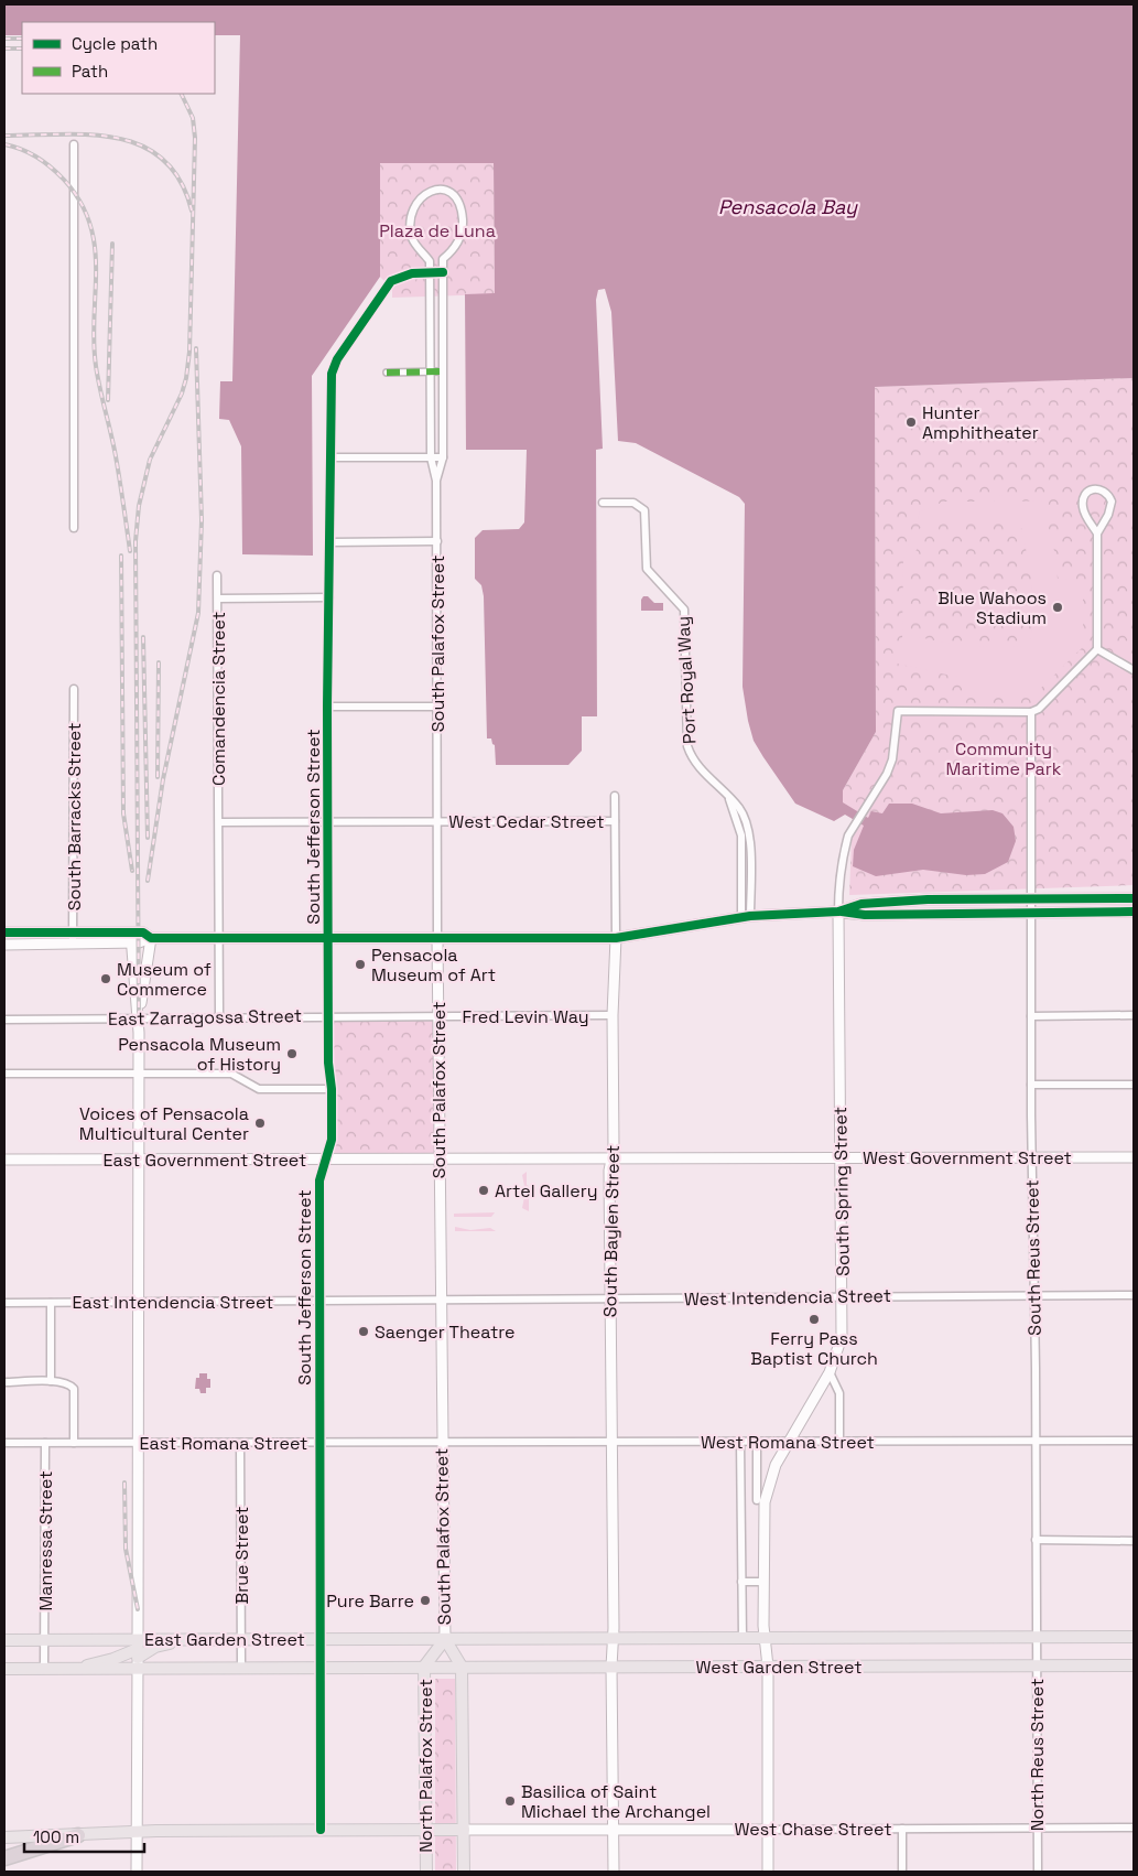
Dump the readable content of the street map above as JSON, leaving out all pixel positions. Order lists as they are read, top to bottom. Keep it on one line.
{"streets":{"main road":["East Garden Street","West Garden Street","North Palafox Street","West Chase Street"],"street":["South Palafox Street","Port Royal Way","Comandencia Street","South Barracks Street","West Cedar Street","South Jefferson Street","Fred Levin Way","East Zarragossa Street","West Government Street","East Government Street","South Spring Street","South Baylen Street","South Reus Street","West Intendencia Street","East Intendencia Street","West Romana Street","East Romana Street","Manressa Street","Brue Street","North Reus Street"]},"crossings":[["South Palafox Street","West Cedar Street"],["South Palafox Street","South Jefferson Street"],["South Palafox Street","Fred Levin Way"],["South Palafox Street","East Zarragossa Street"],["South Palafox Street","West Government Street"],["South Palafox Street","East Government Street"],["South Palafox Street","West Intendencia Street"],["South Palafox Street","East Intendencia Street"],["South Palafox Street","West Romana Street"],["South Palafox Street","East Romana Street"],["South Palafox Street","East Garden Street"],["South Palafox Street","West Garden Street"],["South Palafox Street","North Palafox Street"],["Comandencia Street","West Cedar Street"],["Comandencia Street","East Zarragossa Street"],["West Cedar Street","South Jefferson Street"],["West Cedar Street","South Baylen Street"],["South Jefferson Street","East Zarragossa Street"],["South Jefferson Street","East Government Street"],["South Jefferson Street","East Intendencia Street"],["South Jefferson Street","East Romana Street"],["South Jefferson Street","East Garden Street"],["South Jefferson Street","West Chase Street"],["Fred Levin Way","East Zarragossa Street"],["Fred Levin Way","South Baylen Street"],["West Government Street","East Government Street"],["West Government Street","South Spring Street"],["West Government Street","South Baylen Street"],["West Government Street","South Reus Street"],["South Spring Street","South Reus Street"],["South Spring Street","West Intendencia Street"],["South Spring Street","West Romana Street"],["South Spring Street","West Garden Street"],["South Spring Street","West Chase Street"],["South Baylen Street","West Intendencia Street"],["South Baylen Street","West Romana Street"],["South Baylen Street","West Garden Street"],["South Baylen Street","West Chase Street"],["South Reus Street","West Intendencia Street"],["South Reus Street","West Romana Street"],["South Reus Street","West Garden Street"],["South Reus Street","North Reus Street"],["West Intendencia Street","East Intendencia Street"],["West Romana Street","East Romana Street"],["East Romana Street","Manressa Street"],["East Romana Street","Brue Street"],["Manressa Street","East Garden Street"],["Brue Street","East Garden Street"],["East Garden Street","West Garden Street"],["East Garden Street","North Palafox Street"],["West Garden Street","North Reus Street"],["West Garden Street","North Palafox Street"],["North Reus Street","West Chase Street"],["North Palafox Street","West Chase Street"]],"water":["Pensacola Bay"],"parks":["Plaza de Luna","Community Maritime Park"],"places":["Hunter Amphitheater","Blue Wahoos Stadium","Pensacola Museum of Art","Museum of Commerce","Pensacola Museum of History","Voices of Pensacola Multicultural Center","Artel Gallery","Ferry Pass Baptist Church","Saenger Theatre","Pure Barre","Basilica of Saint Michael the Archangel"],"legend":["Cycle path","Path"],"scale_bar":"100 m"}
